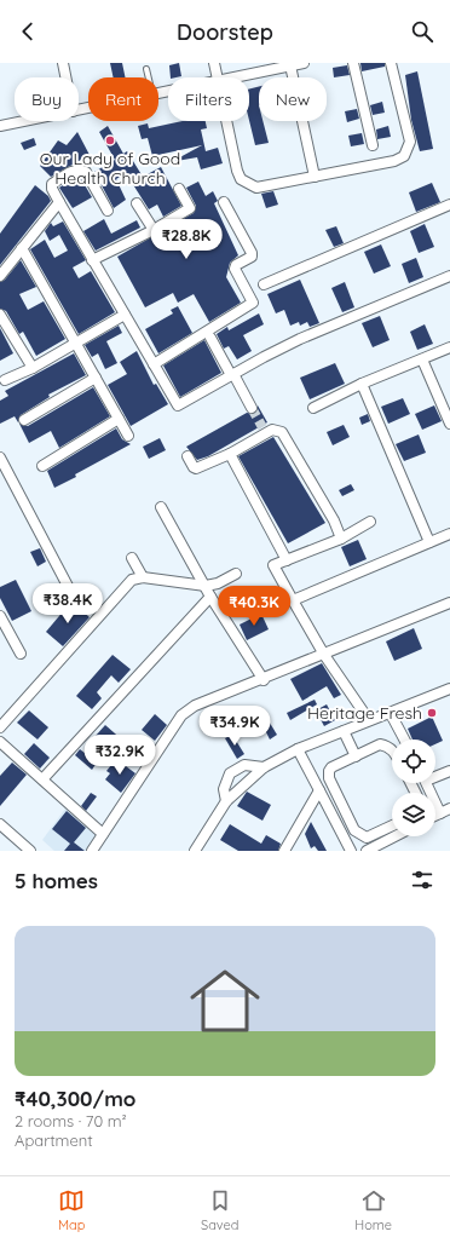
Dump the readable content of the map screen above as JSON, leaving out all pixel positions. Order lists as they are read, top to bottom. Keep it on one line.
{"places":["Our Lady of Good Health Church","Heritage Fresh"],"page":{"header":"Doorstep","chip":["Buy","Rent","Filters","New"],"price":["₹28.8K","₹38.4K","₹40.3K","₹34.9K","₹32.9K"],"heading":"5 homes","list":[{"name":"₹40,300/mo","note":"2 rooms · 70 m² · Apartment"}],"tabs":["Map","Saved","Home"]}}
